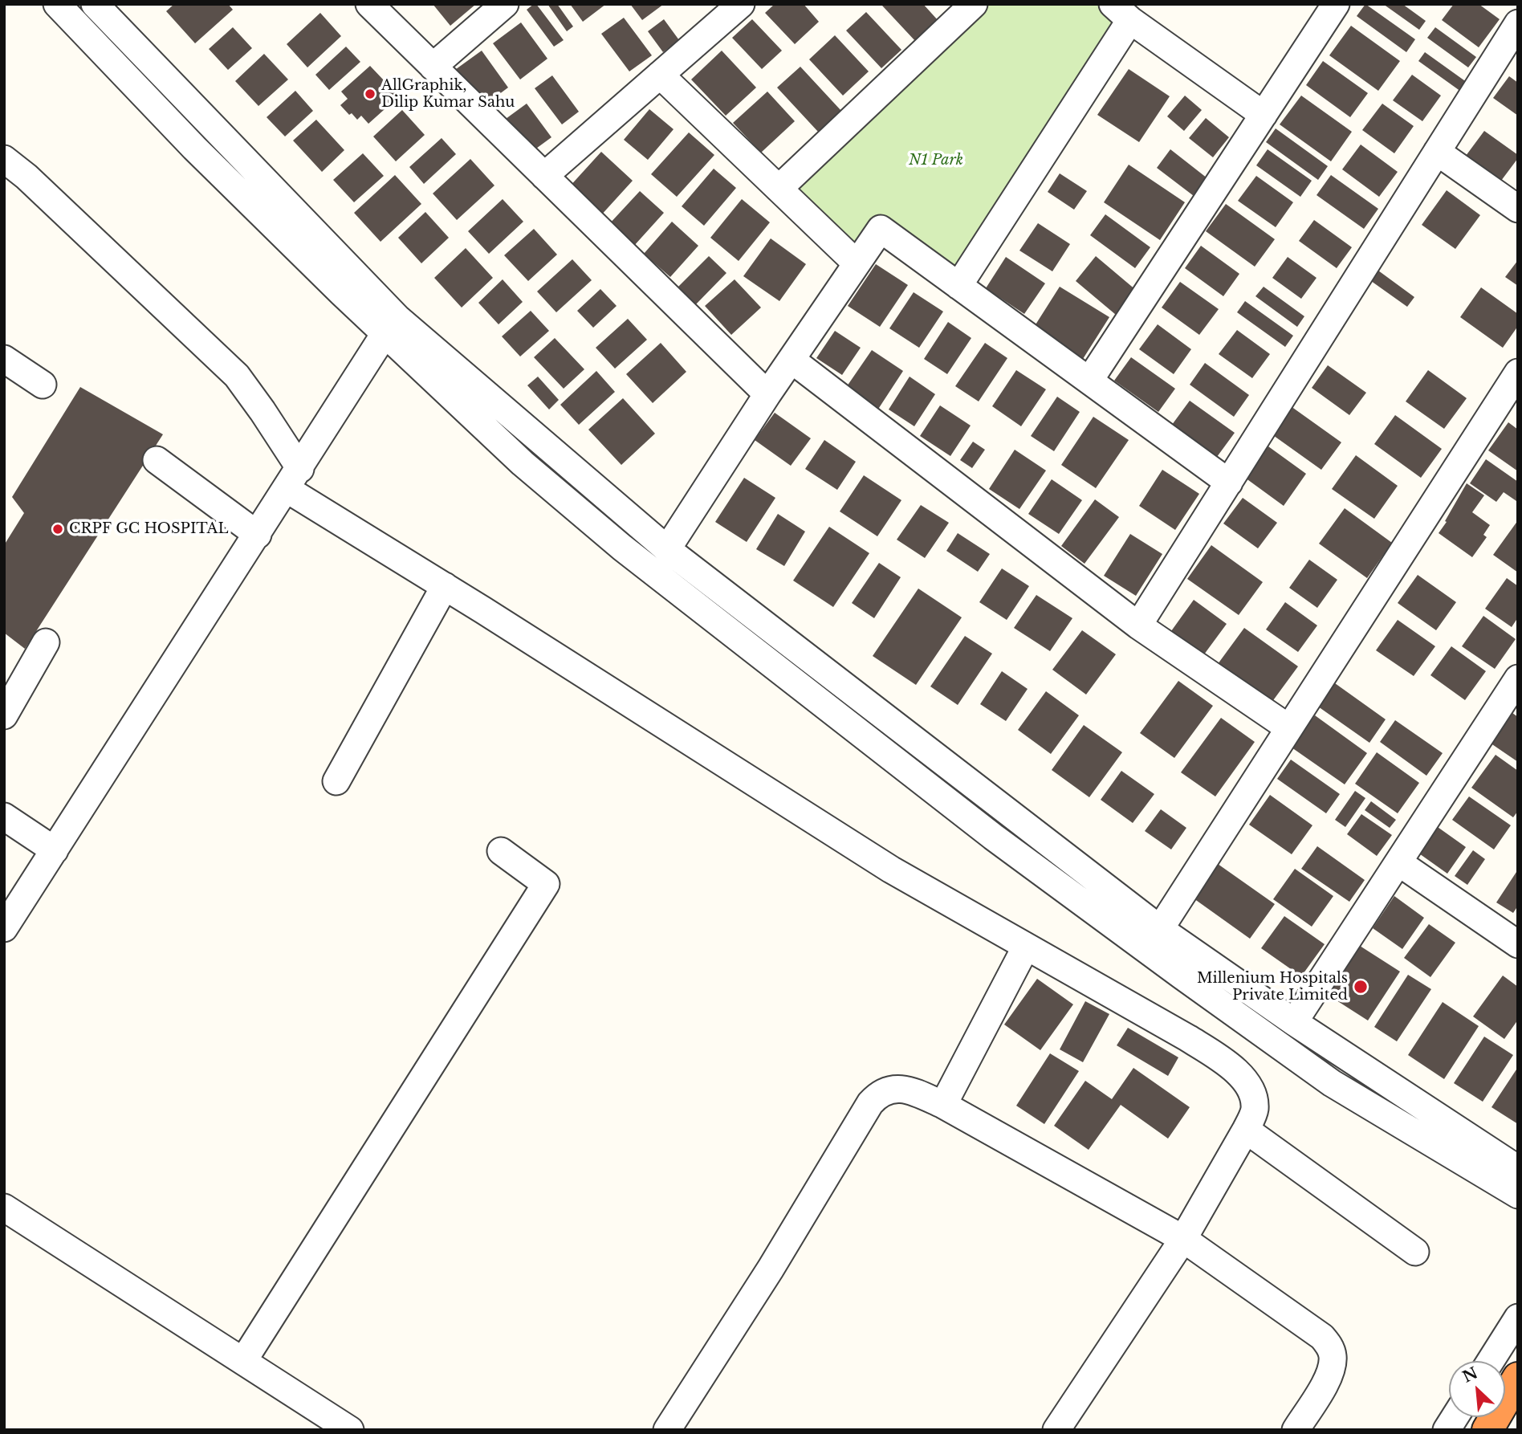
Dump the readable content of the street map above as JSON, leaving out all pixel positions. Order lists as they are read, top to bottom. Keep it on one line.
{"parks":["N1 Park"],"places":["AllGraphik, Dilip Kumar Sahu","CRPF GC HOSPITAL","Millenium Hospitals Private Limited"],"north":"top left"}
